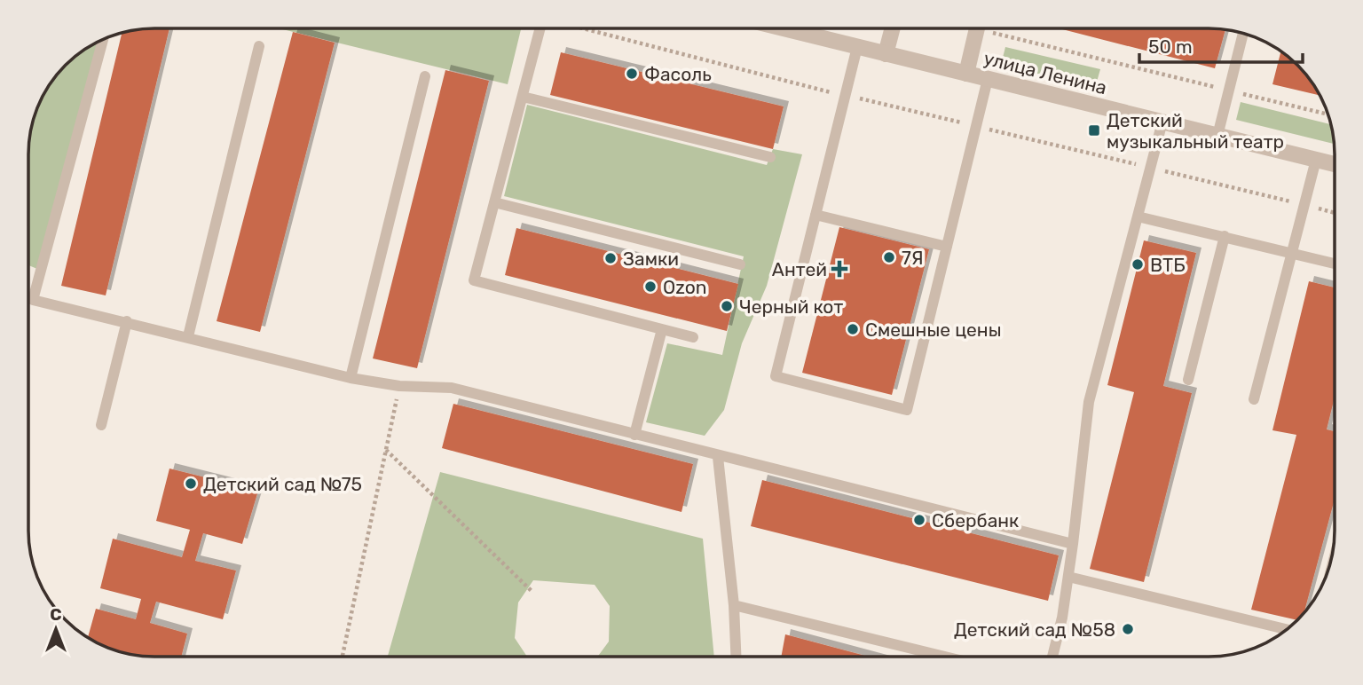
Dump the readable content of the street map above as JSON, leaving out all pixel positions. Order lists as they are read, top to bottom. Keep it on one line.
{"streets":{"street":["улица Ленина"]},"places":{"other":["Фасоль","7Я","Замки","ВТБ","Ozon","Черный кот","Смешные цены","Детский сад №75","Сбербанк","Детский сад №58"],"transit":["Детский музыкальный театр"],"health":["Антей"]},"scale_bar":"50 m","north":"top"}
